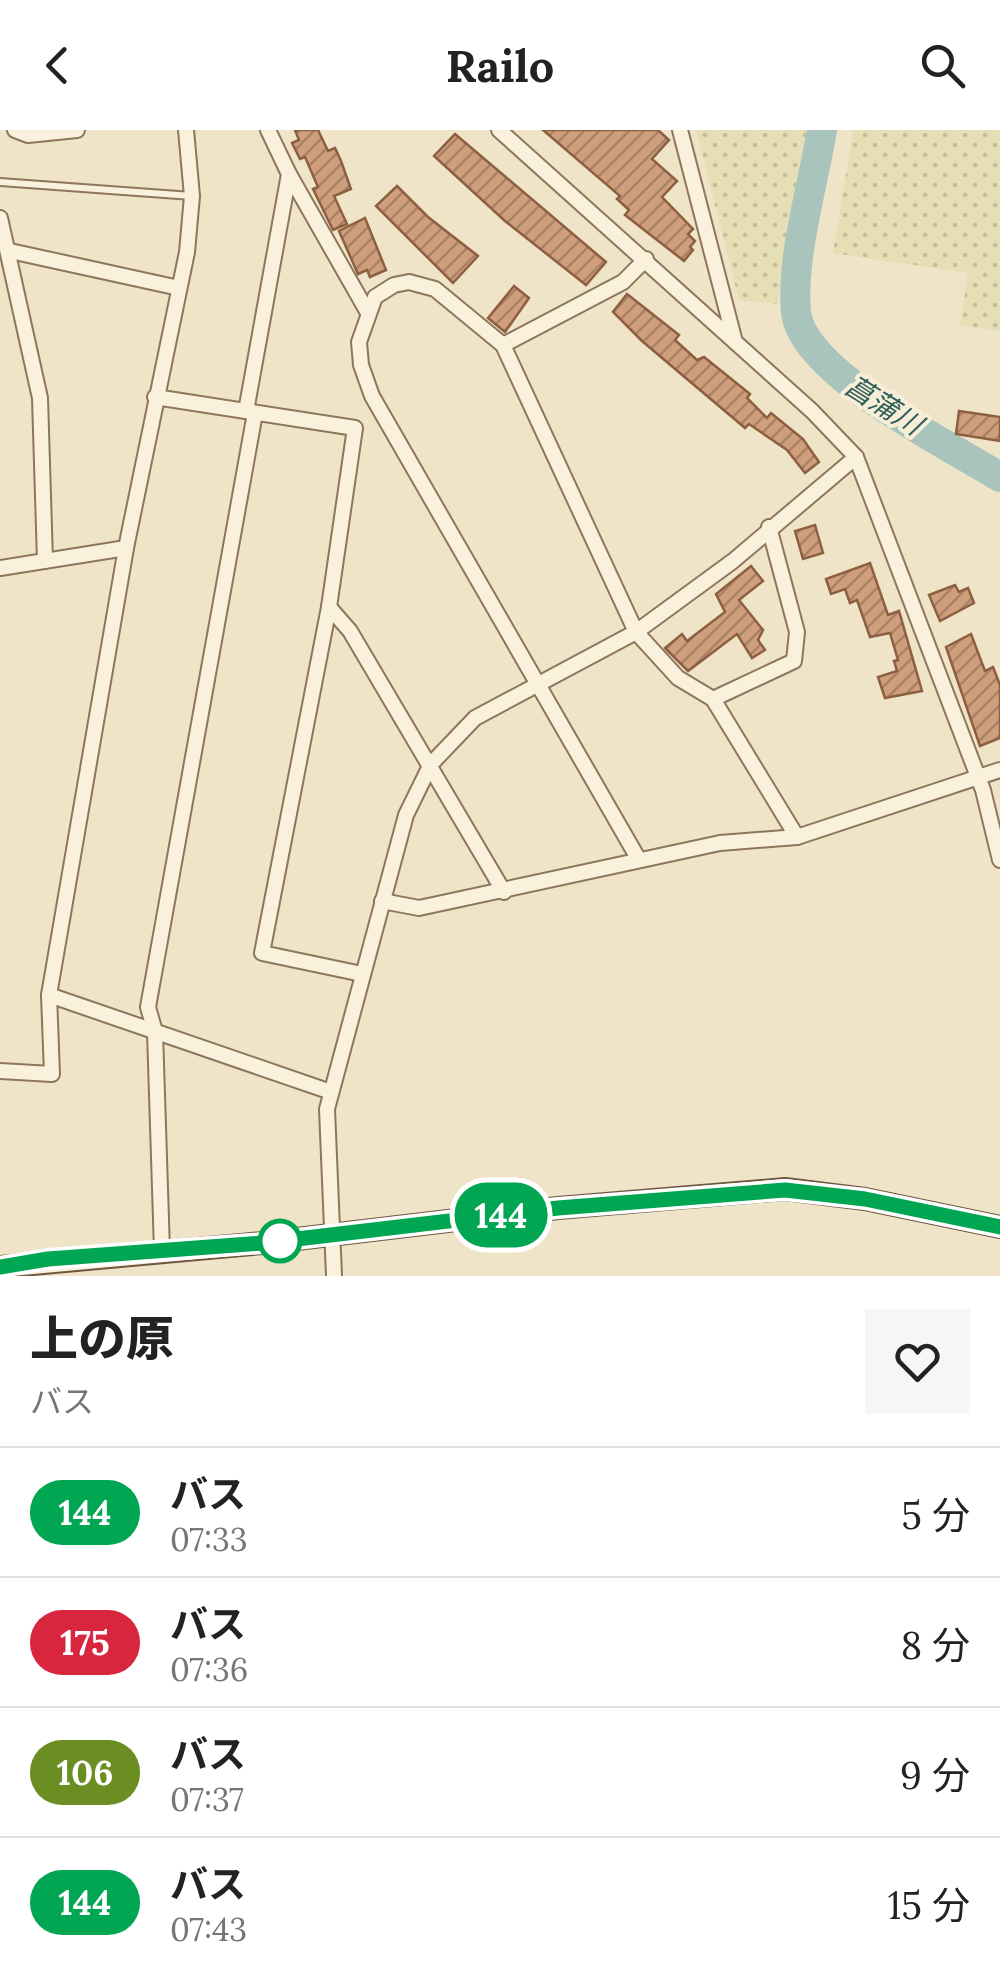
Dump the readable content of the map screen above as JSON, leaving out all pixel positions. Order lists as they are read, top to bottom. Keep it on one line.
{"water":["菖蒲川"],"lines":["bus line 144"],"page":{"header":"Railo","on_map":"144","heading":["上の原","バス"],"list":[{"mark":"144","name":"バス","note":"07:33","value":"5 分"},{"mark":"175","name":"バス","note":"07:36","value":"8 分"},{"mark":"106","name":"バス","note":"07:37","value":"9 分"},{"mark":"144","name":"バス","note":"07:43","value":"15 分"}]}}
